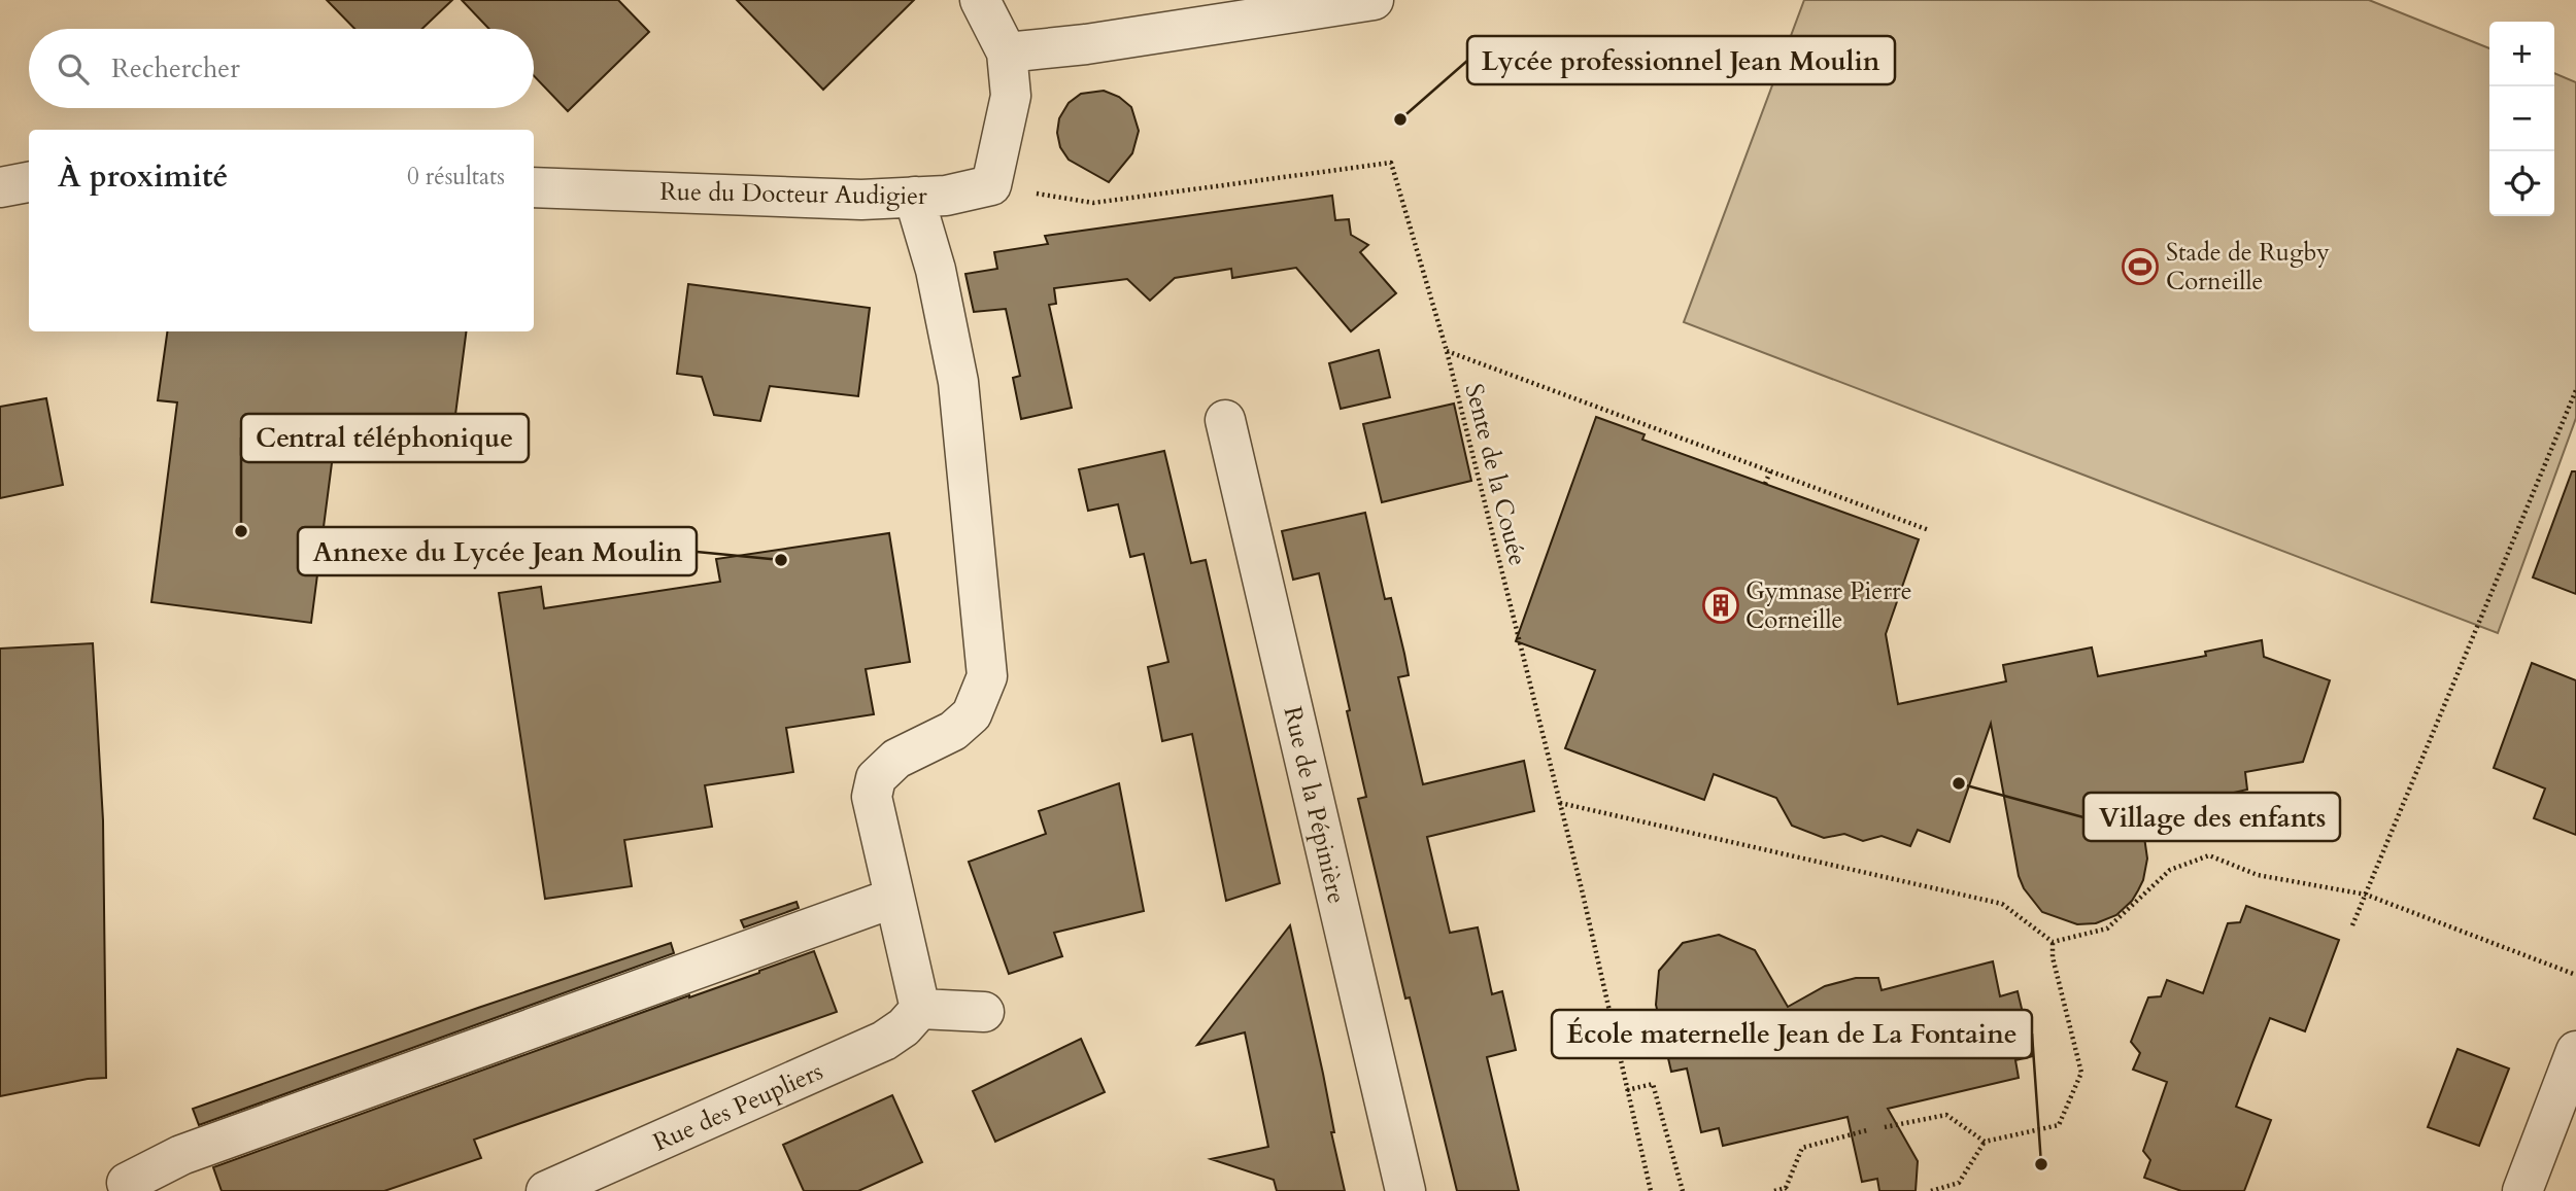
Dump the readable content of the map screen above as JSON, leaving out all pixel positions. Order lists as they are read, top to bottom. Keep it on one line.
{"streets":{"street":["Rue du Docteur Audigier","Rue de la Pépinière","Rue des Peupliers"],"path":["Sente de la Couée"]},"crossings":[["Rue du Docteur Audigier","Sente de la Couée"]],"places":{"other":["Lycée professionnel Jean Moulin","Central téléphonique","Annexe du Lycée Jean Moulin","Village des enfants","École maternelle Jean de La Fontaine"],"sports":["Stade de Rugby Corneille"],"building":["Gymnase Pierre Corneille"]},"page":{"map_buttons":["+","−"],"search":"Rechercher","heading":["À proximité","0 résultats"]}}
